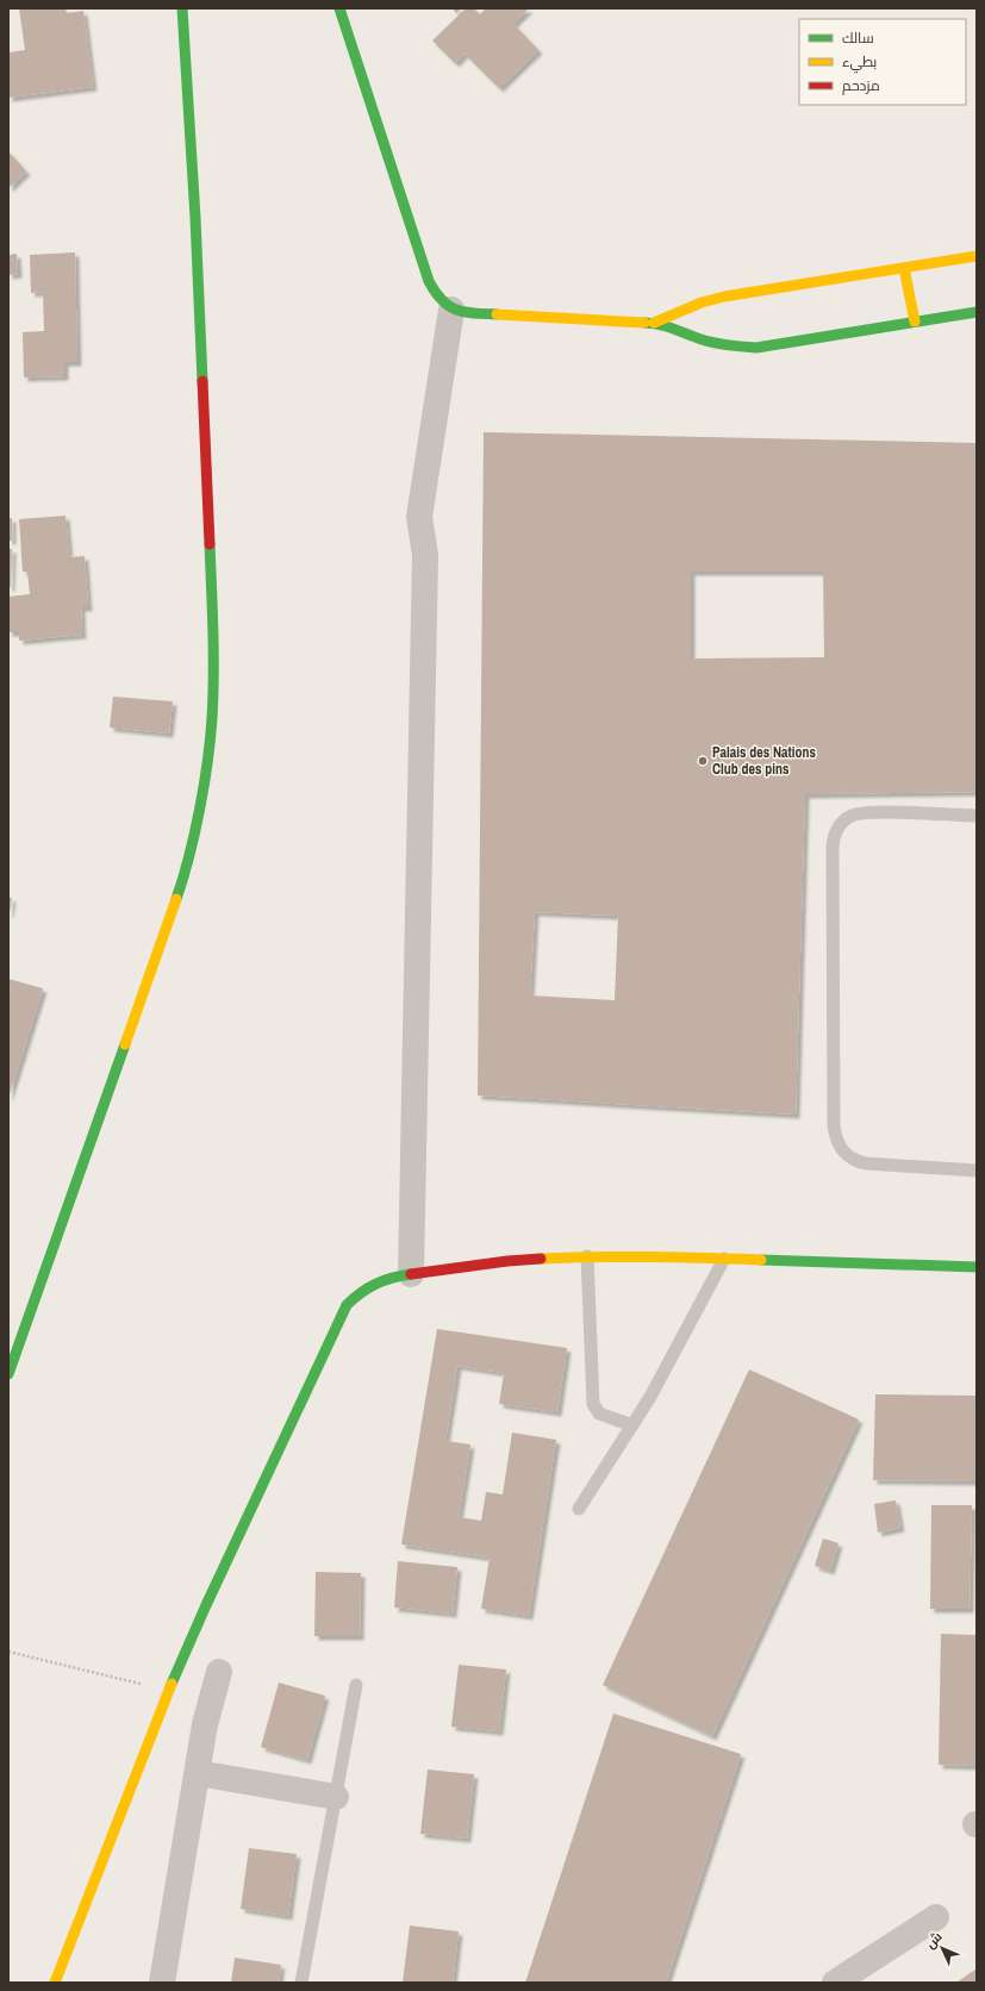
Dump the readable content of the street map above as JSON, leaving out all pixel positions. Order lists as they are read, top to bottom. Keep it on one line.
{"places":["Palais des Nations Club des pins"],"legend":["سالك","بطيء","مزدحم"],"north":"top left"}
